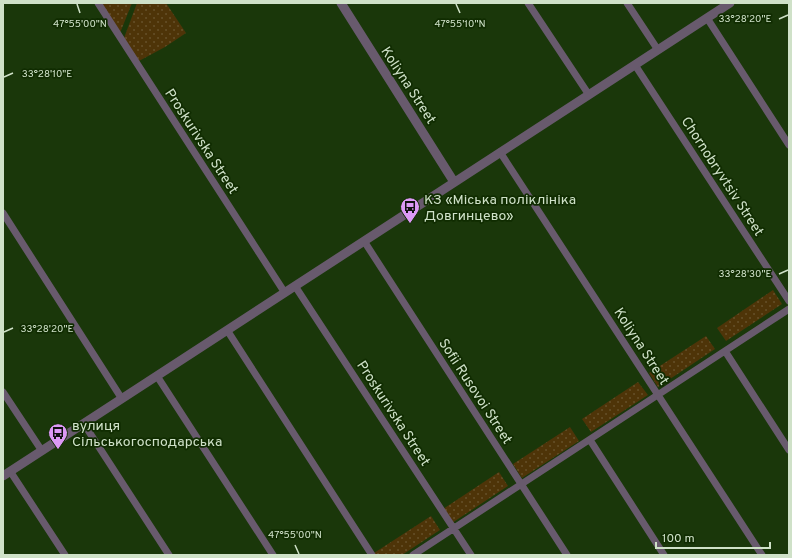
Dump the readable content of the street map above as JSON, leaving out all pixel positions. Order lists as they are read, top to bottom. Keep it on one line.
{"streets":{"street":["Koliyna Street","Proskurivska Street","Chornobryvtsiv Street","Sofii Rusovoi Street"]},"places":{"bus stop":["КЗ «Міська поліклініка Довгинцево»","вулиця Сільськогосподарська"]},"scale_bar":"100 m","coordinates":["33°28'20\"E","47°55'00\"N","47°55'10\"N","33°28'10\"E","33°28'30\"E"]}
